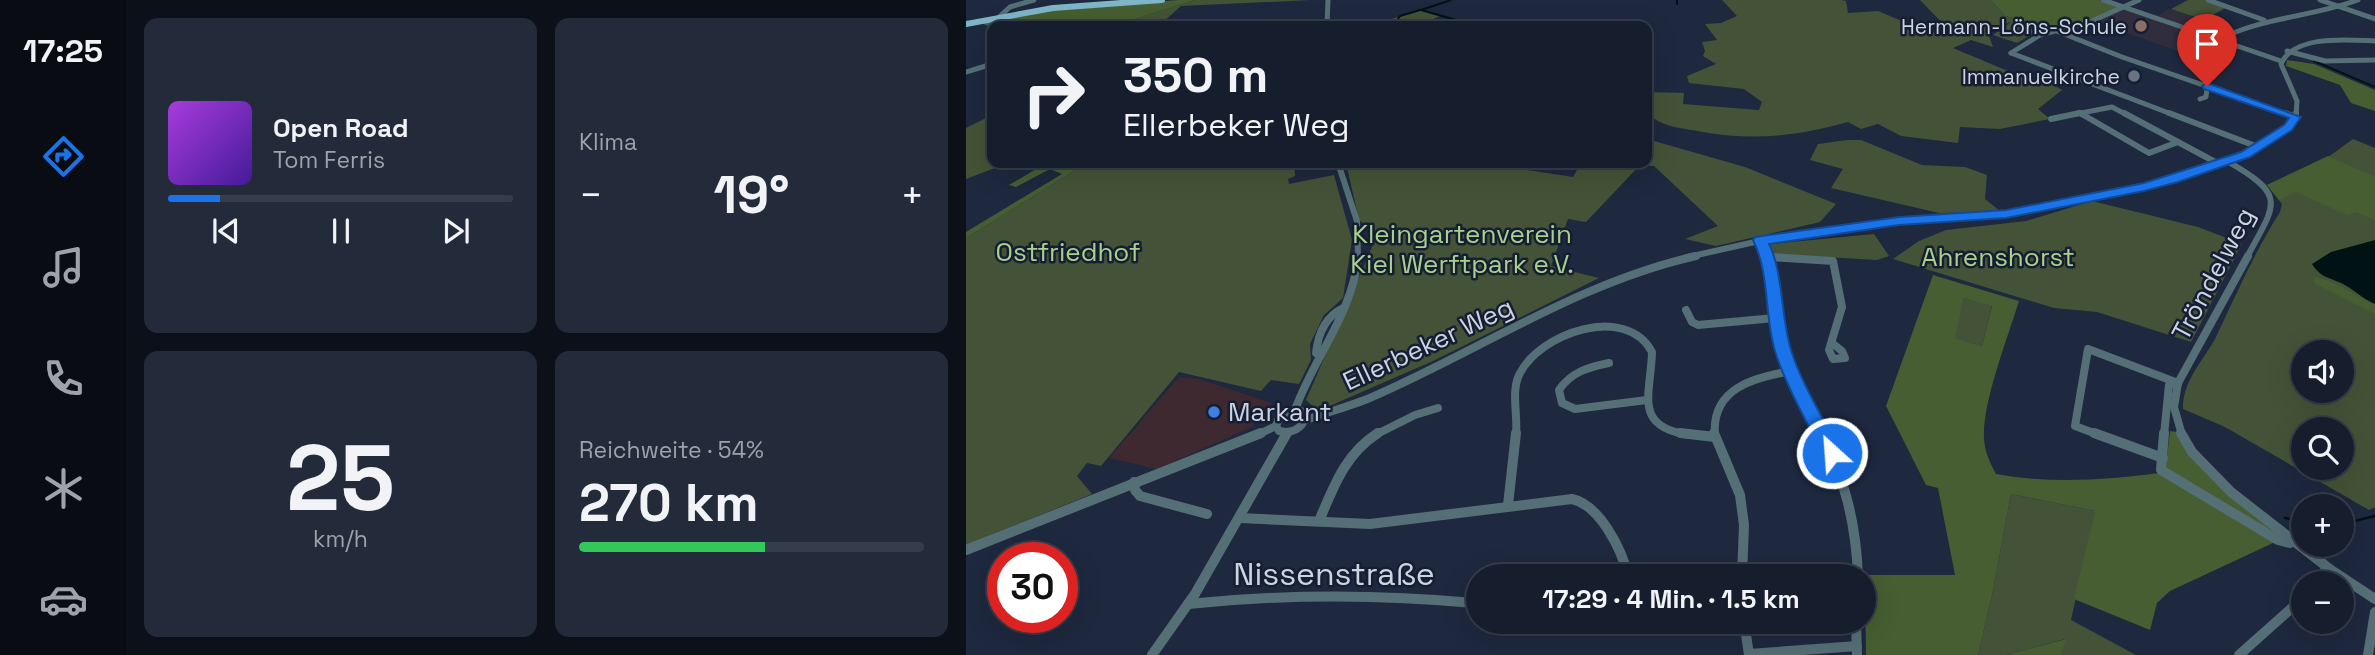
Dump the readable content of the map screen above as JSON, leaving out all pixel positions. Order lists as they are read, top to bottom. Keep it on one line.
{"streets":{"street":["Tröndelweg","Ellerbeker Weg","Nissenstraße"]},"crossings":[["Tröndelweg","Ellerbeker Weg"]],"parks":["Kleingartenverein Kiel Werftpark e.V.","Ostfriedhof","Ahrenshorst"],"places":["Hermann-Löns-Schule","Immanuelkirche","Markant"],"page":{"tabs":"17:25","tile":["Klima",["25","km/h"],["Reichweite · 54%","270 km"]],"turn":["350 m","Ellerbeker Weg"],"song":["Open Road","Tom Ferris"],"heat":["−","19°","+"],"map_buttons":["+","−"],"limit":"30","trip":"17:29 · 4 Min. · 1.5 km"}}
